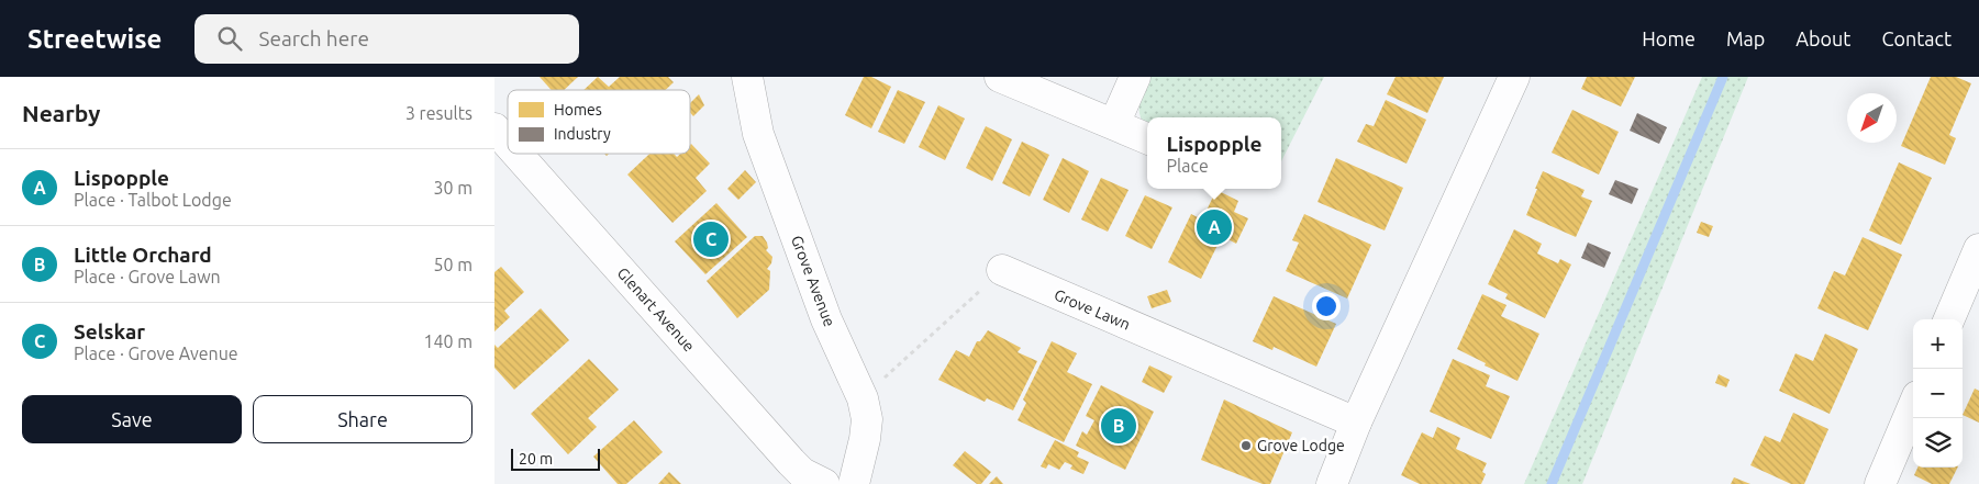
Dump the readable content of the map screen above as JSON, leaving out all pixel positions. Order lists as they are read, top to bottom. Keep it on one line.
{"streets":{"street":["Grove Avenue","Glenart Avenue","Grove Lawn"]},"places":["Grove Lodge"],"legend":["Homes","Industry"],"scale_bar":"20 m","north":"bottom left","page":{"header":"Streetwise","search":"Search here","nav":["Home","Map","About","Contact"],"heading":["Nearby","3 results"],"popup":["Lispopple","Place"],"list":[{"mark":"A","name":"Lispopple","note":"Place · Talbot Lodge","value":"30 m"},{"mark":"B","name":"Little Orchard","note":"Place · Grove Lawn","value":"50 m"},{"mark":"C","name":"Selskar","note":"Place · Grove Avenue","value":"140 m"}],"pins":["A","C","B"],"map_buttons":["+","−"],"buttons":["Save","Share"],"scale":"20 m"}}
